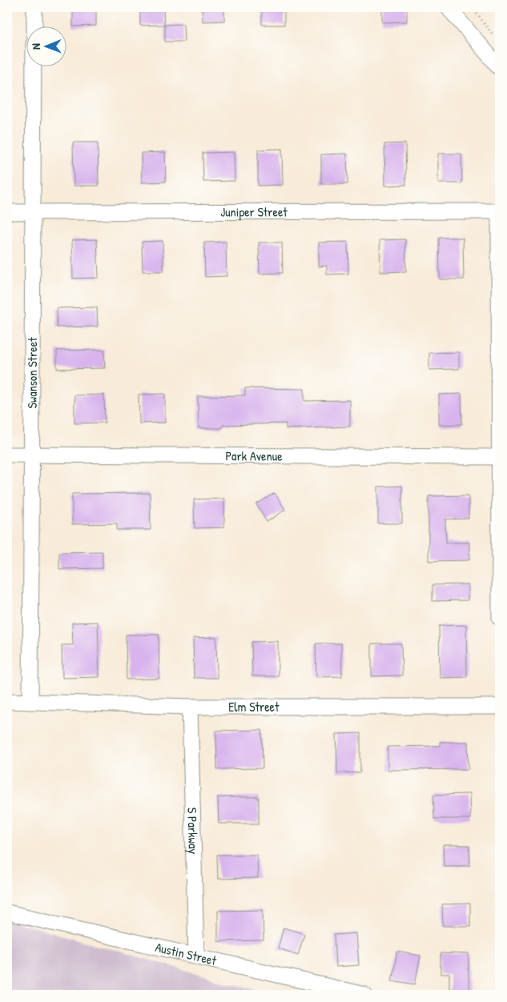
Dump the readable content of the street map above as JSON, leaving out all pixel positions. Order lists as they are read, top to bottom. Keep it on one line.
{"streets":{"street":["Juniper Street","Swanson Street","Park Avenue","Elm Street","S Parkway","Austin Street"]},"crossings":[["Juniper Street","Swanson Street"],["Swanson Street","Park Avenue"],["Swanson Street","Elm Street"],["Elm Street","S Parkway"],["S Parkway","Austin Street"]],"north":"left"}
